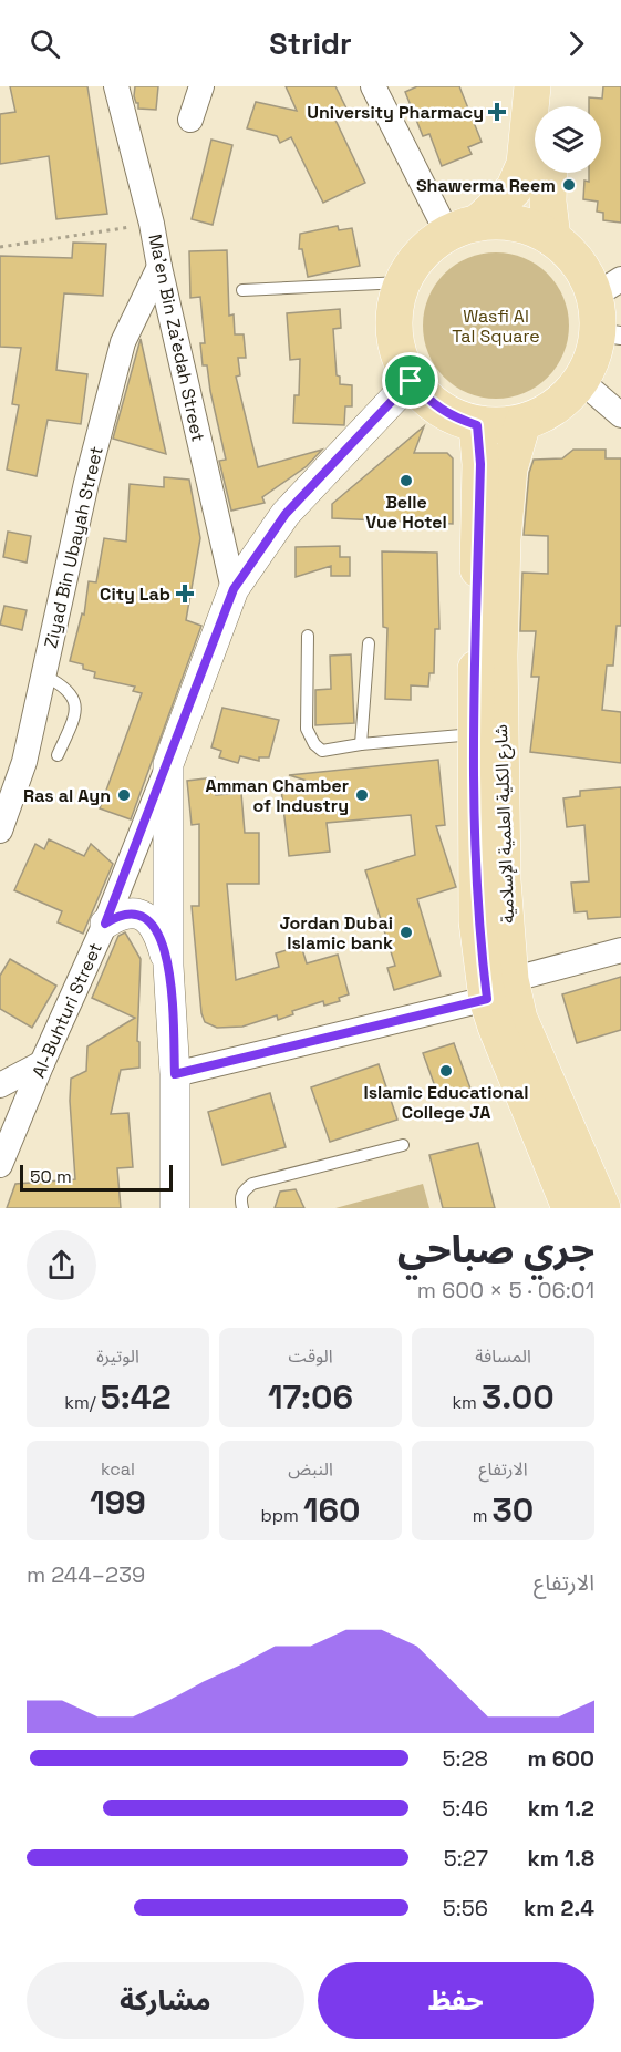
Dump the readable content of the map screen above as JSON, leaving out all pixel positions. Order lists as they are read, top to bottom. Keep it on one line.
{"streets":{"main road":["شارع الكلية العلمية الإسلامية"],"street":["Ma'en Bin Za'edah Street","Ziyad Bin Ubayah Street","Al-Buhturi Street"]},"crossings":[["Ma'en Bin Za'edah Street","Ziyad Bin Ubayah Street"],["Ma'en Bin Za'edah Street","Al-Buhturi Street"],["شارع الكلية العلمية الإسلامية","Al-Buhturi Street"]],"parks":["Wasfi Al Tal Square"],"places":{"health":["University Pharmacy","City Lab"],"other":["Shawerma Reem","Belle Vue Hotel","Ras al Ayn","Amman Chamber of Industry","Jordan Dubai Islamic bank","Islamic Educational College JA"]},"scale_bar":"50 m","page":{"header":"Stridr","scale":"50 m","heading":["جري صباحي","06:01 · 5 × 600 m"],"stats":[["المسافة","3.00 km"],["الوقت","17:06"],["الوتيرة","5:42 /km"],["الارتفاع","30 m"],["النبض","160 bpm"],["kcal","199"]],"chart":["الارتفاع","239–244 m"],"list":[{"name":"600 m","note":"5:28"},{"name":"1.2 km","note":"5:46"},{"name":"1.8 km","note":"5:27"},{"name":"2.4 km","note":"5:56"}],"buttons":["حفظ","مشاركة"]}}
